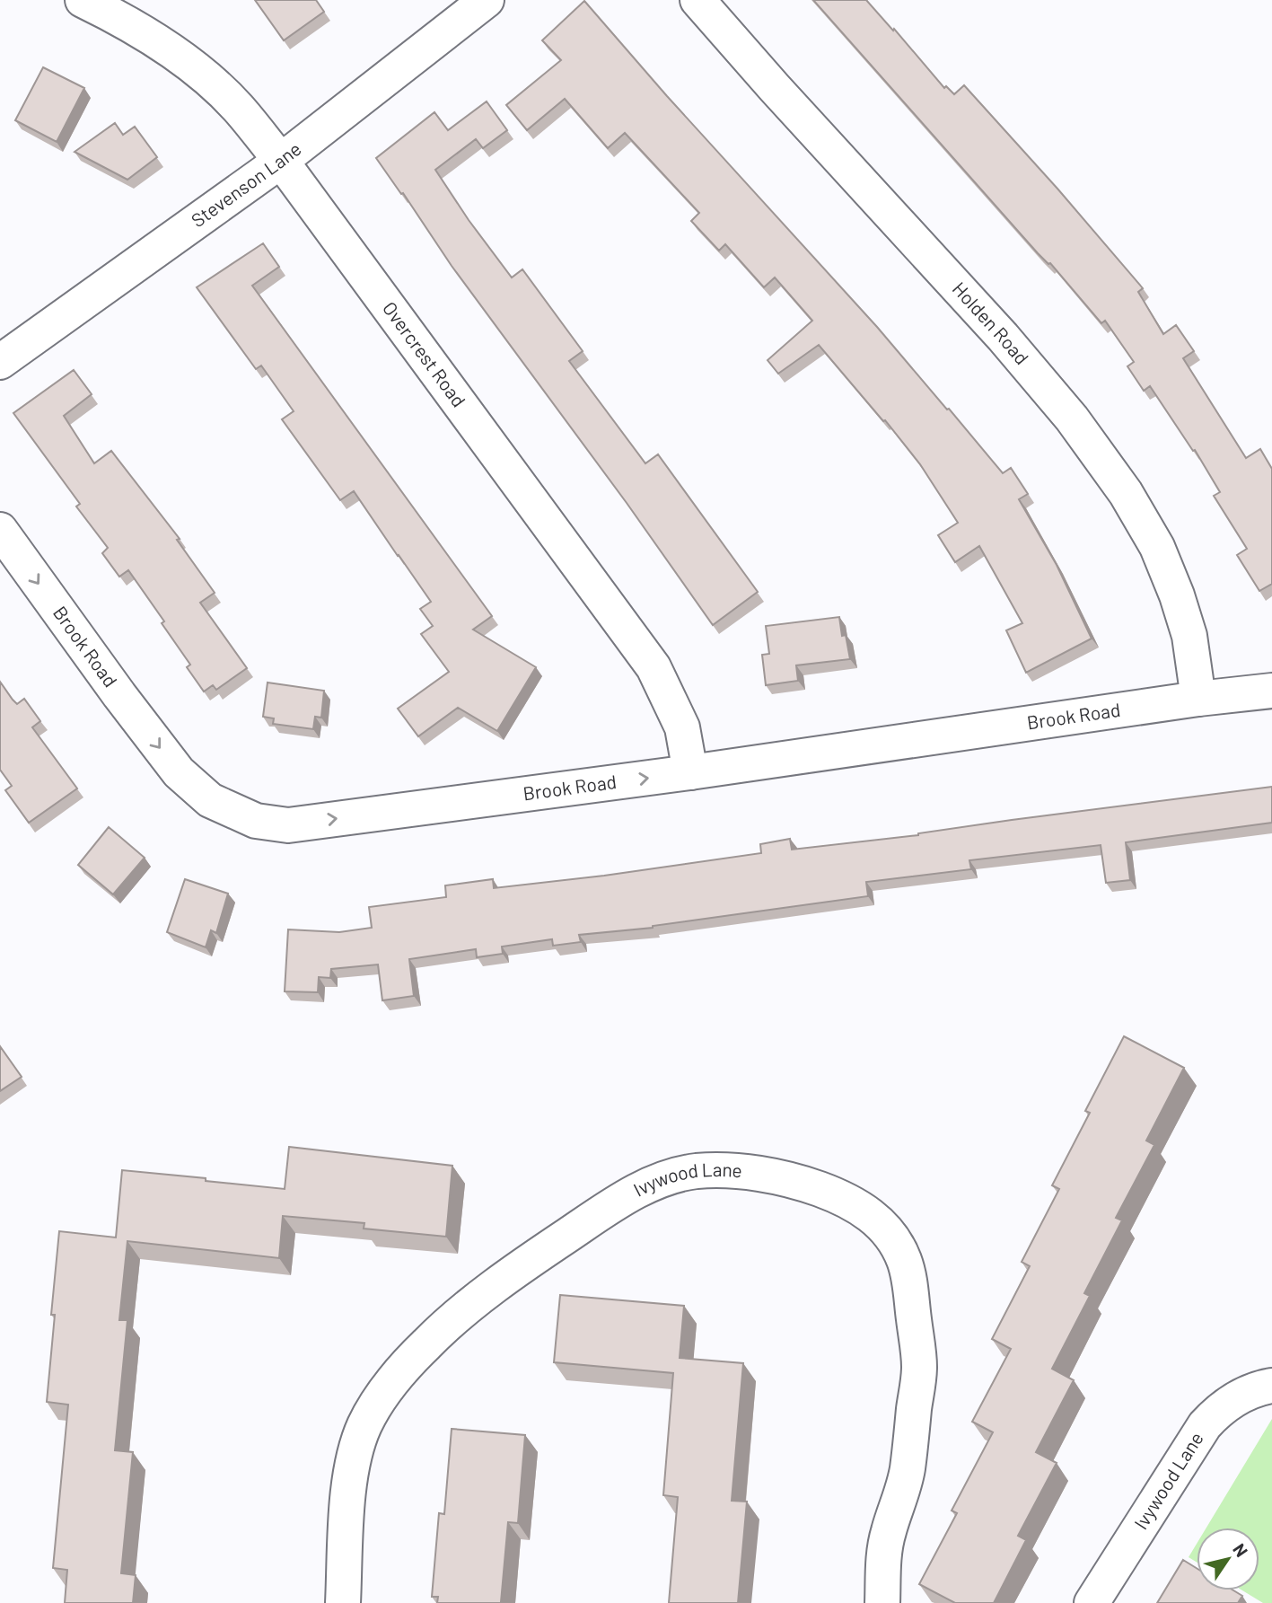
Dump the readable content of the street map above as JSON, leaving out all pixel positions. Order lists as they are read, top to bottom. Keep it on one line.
{"streets":{"street":["Stevenson Lane","Holden Road","Overcrest Road","Brook Road","Ivywood Lane"]},"crossings":[["Stevenson Lane","Overcrest Road"],["Holden Road","Brook Road"],["Overcrest Road","Brook Road"]],"one_way":["Brook Road"],"north":"top right"}
